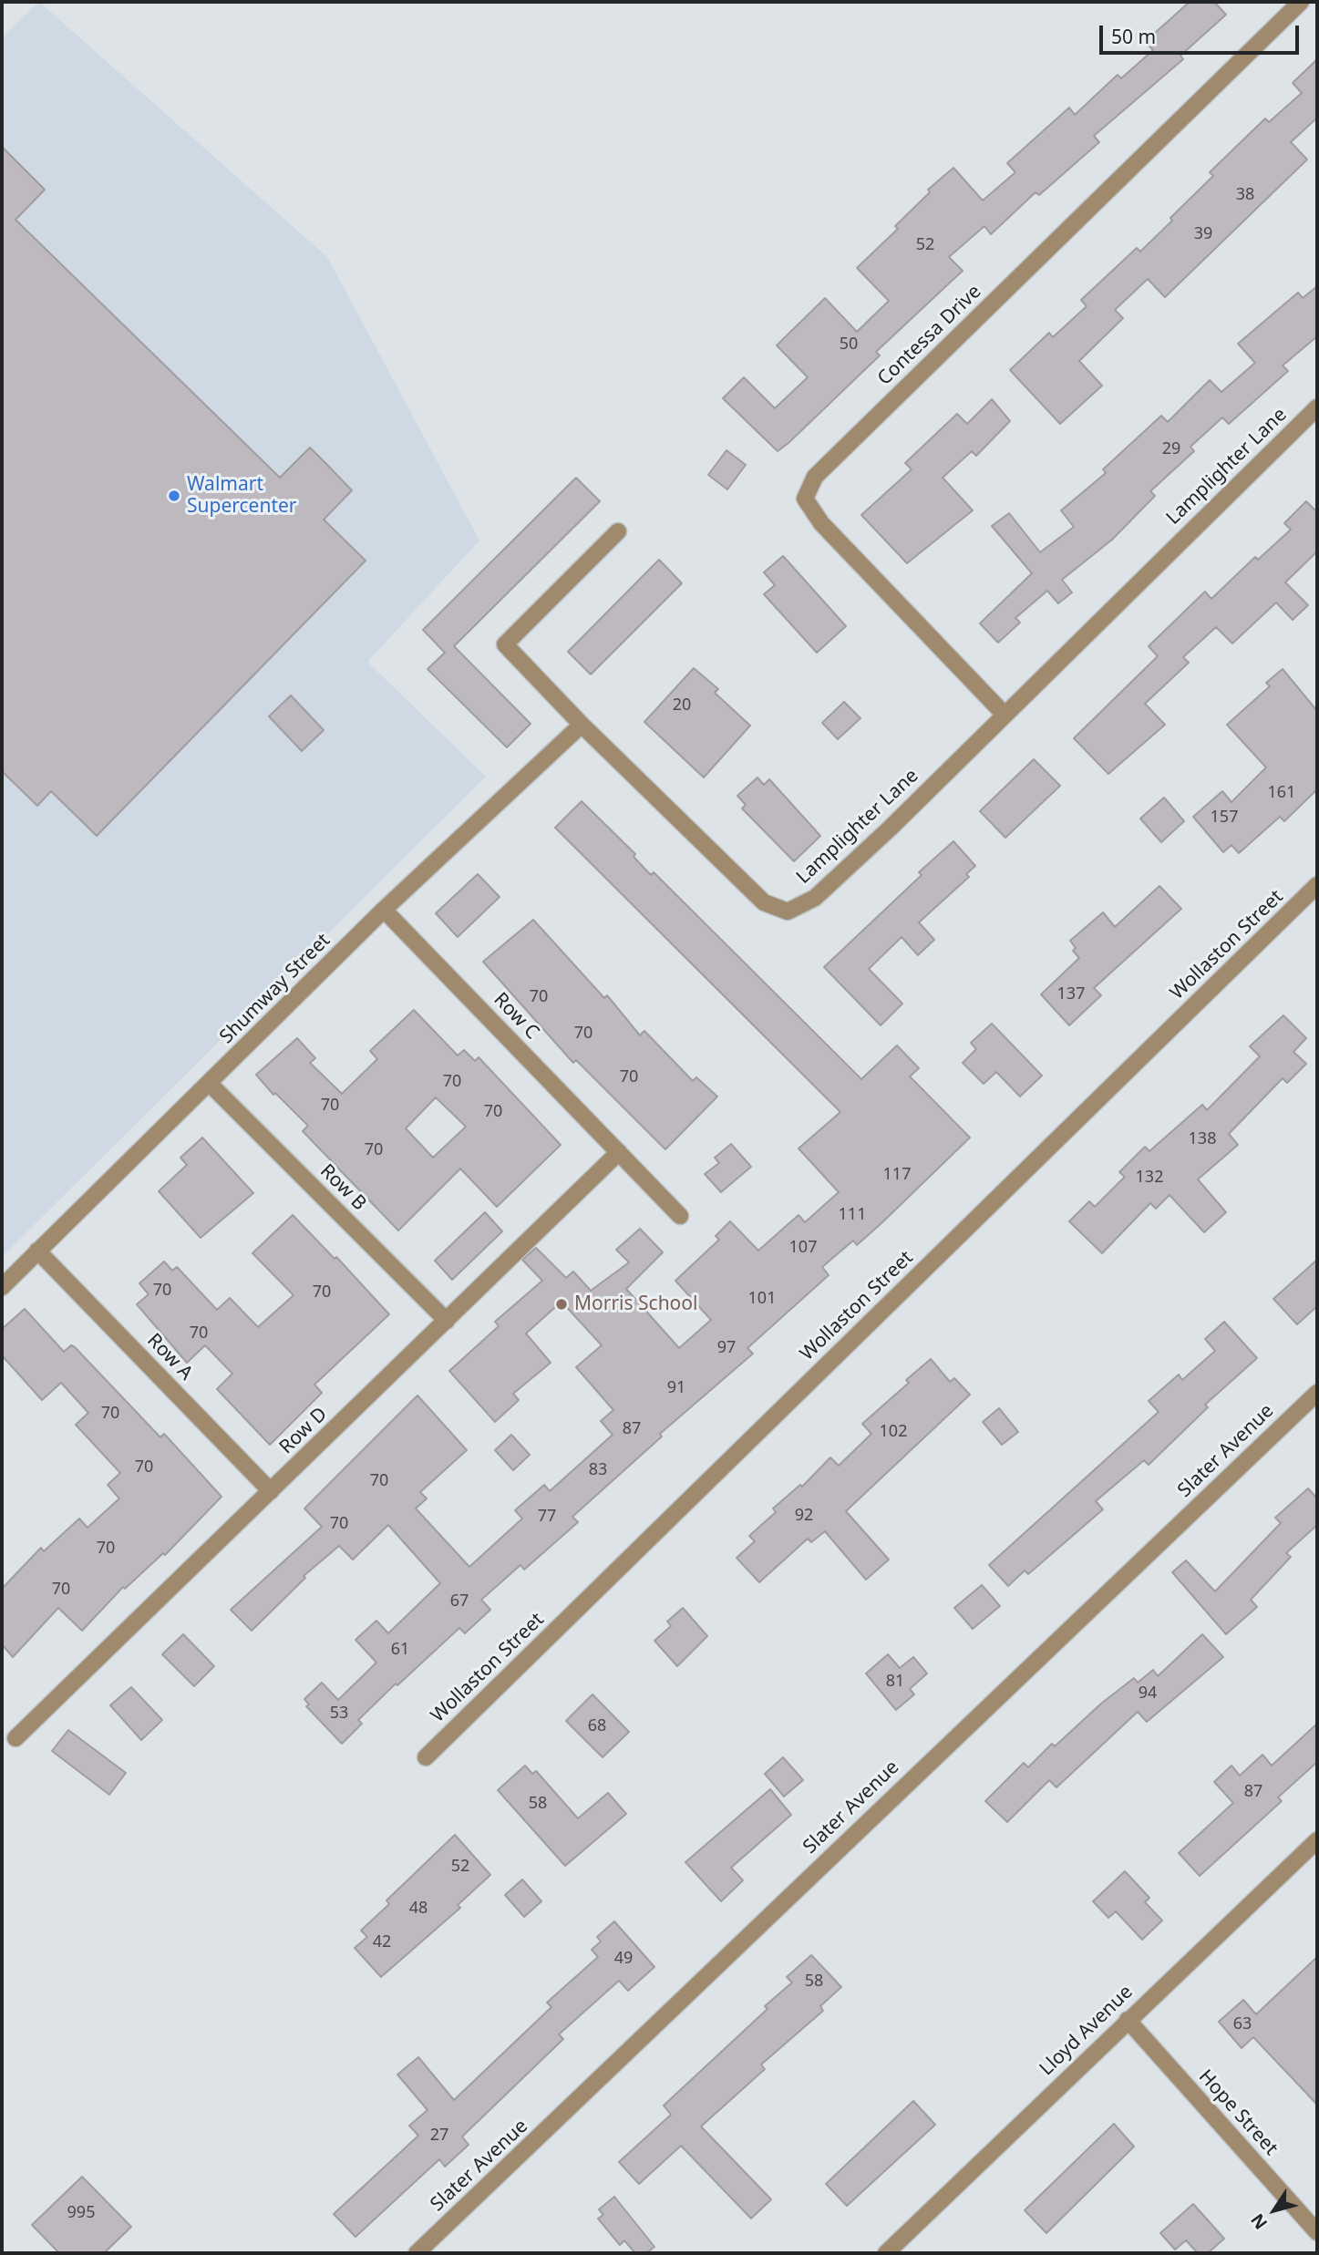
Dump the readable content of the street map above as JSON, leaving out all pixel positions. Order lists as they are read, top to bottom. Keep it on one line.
{"streets":{"street":["Contessa Drive","Lamplighter Lane","Wollaston Street","Shumway Street","Row C","Row B","Row A","Row D","Slater Avenue","Lloyd Avenue","Hope Street"]},"crossings":[["Contessa Drive","Lamplighter Lane"],["Lamplighter Lane","Shumway Street"],["Shumway Street","Row C"],["Shumway Street","Row B"],["Shumway Street","Row A"],["Row C","Row D"],["Row B","Row D"],["Row A","Row D"],["Lloyd Avenue","Hope Street"]],"places":["Walmart Supercenter","Morris School"],"house_numbers":["38","39","52","50","29","20","161","157","137","70","70","70","70","70","70","138","70","117","132","111","107","70","70","101","70","97","91","70","87","102","70","83","70","92","77","70","70","70","67","61","81","94","53","68","87","58","52","48","42","49","58","63","27","995"],"scale_bar":"50 m","north":"bottom left"}
